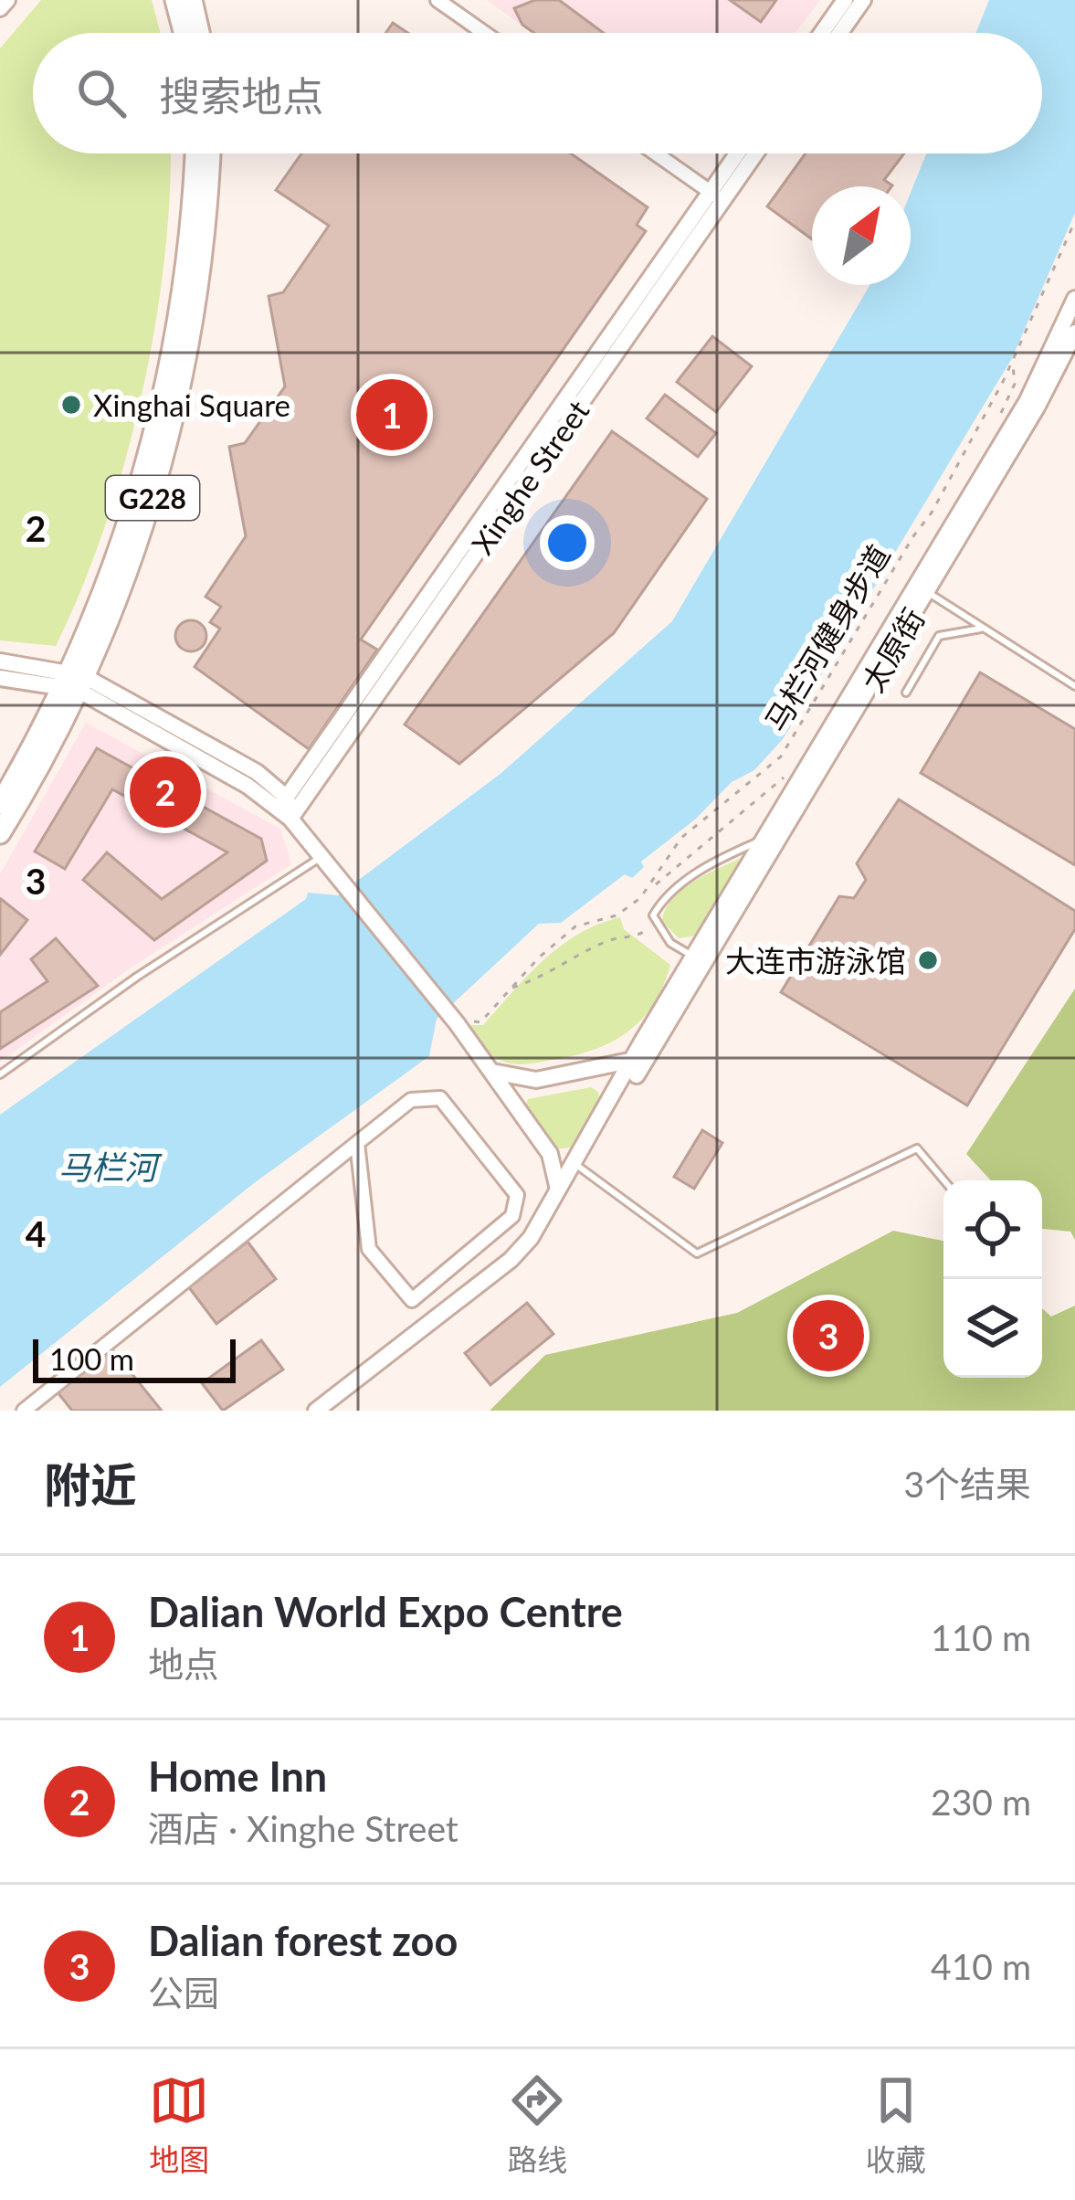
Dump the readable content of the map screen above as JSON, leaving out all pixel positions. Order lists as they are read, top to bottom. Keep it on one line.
{"streets":{"highway":["G228"],"street":["Xinghe Street","太原街"],"path":["马栏河健身步道"]},"water":["马栏河"],"places":["Xinghai Square","大连市游泳馆"],"scale_bar":"100 m","north":"top right","page":{"search":"搜索地点","pins":["1","2","3"],"scale":"100 m","heading":["附近","3个结果"],"list":[{"mark":"1","name":"Dalian World Expo Centre","note":"地点","value":"110 m"},{"mark":"2","name":"Home Inn","note":"酒店 · Xinghe Street","value":"230 m"},{"mark":"3","name":"Dalian forest zoo","note":"公园","value":"410 m"}],"nav":["地图","路线","收藏"]},"grid":{"rows":["2","3","4"]}}
